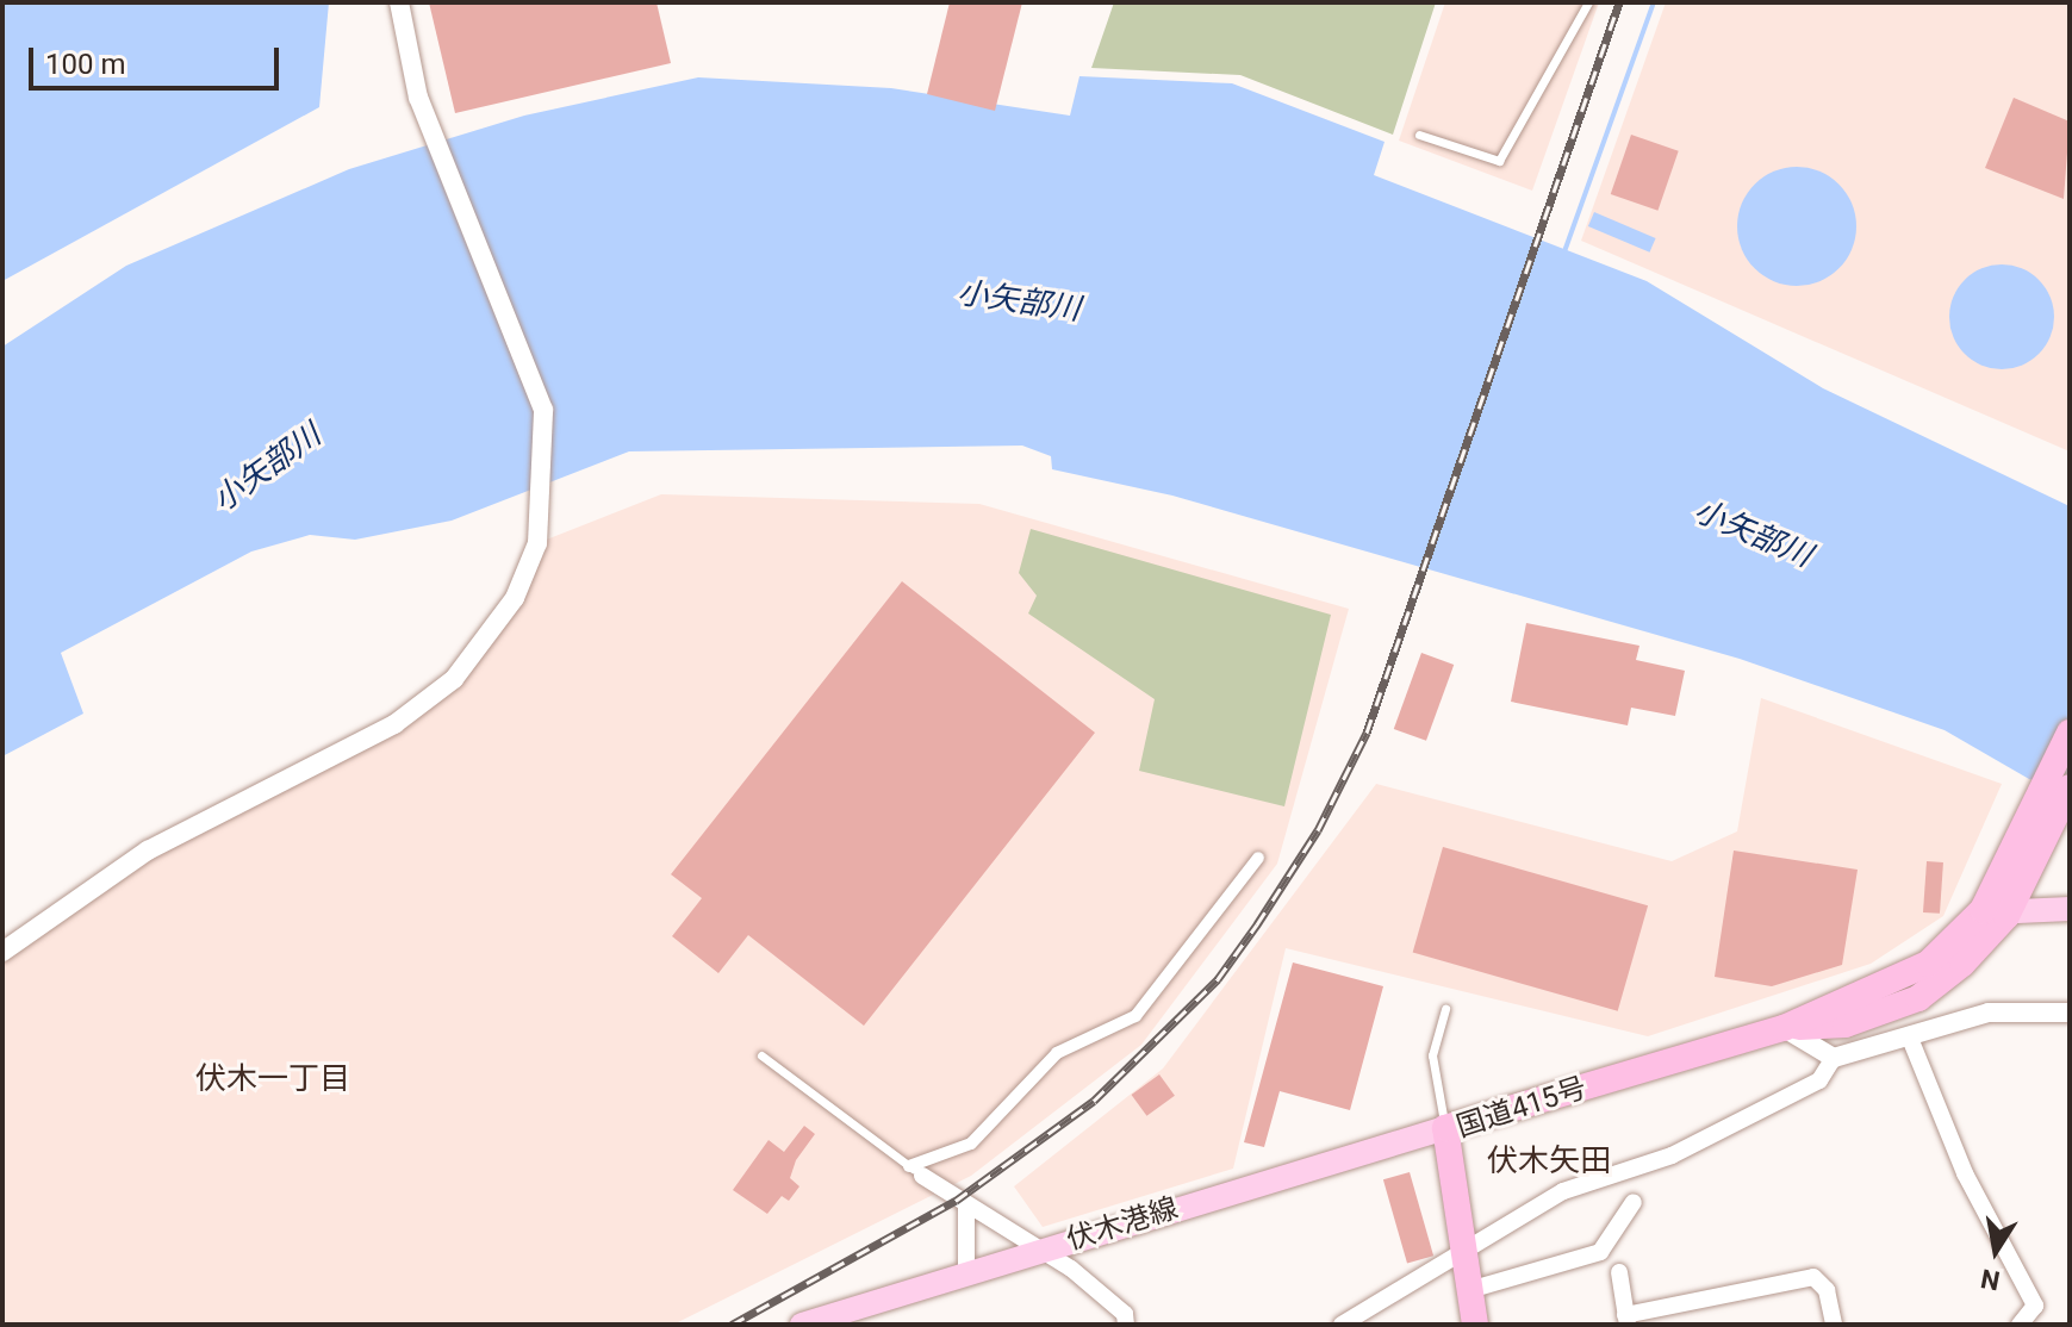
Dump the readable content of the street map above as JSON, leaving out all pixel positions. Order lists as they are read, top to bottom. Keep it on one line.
{"streets":{"highway":["国道415号"],"main road":["伏木港線"]},"crossings":[["国道415号","伏木港線"]],"districts":["伏木一丁目","伏木矢田"],"water":["小矢部川"],"scale_bar":"100 m","north":"bottom"}
